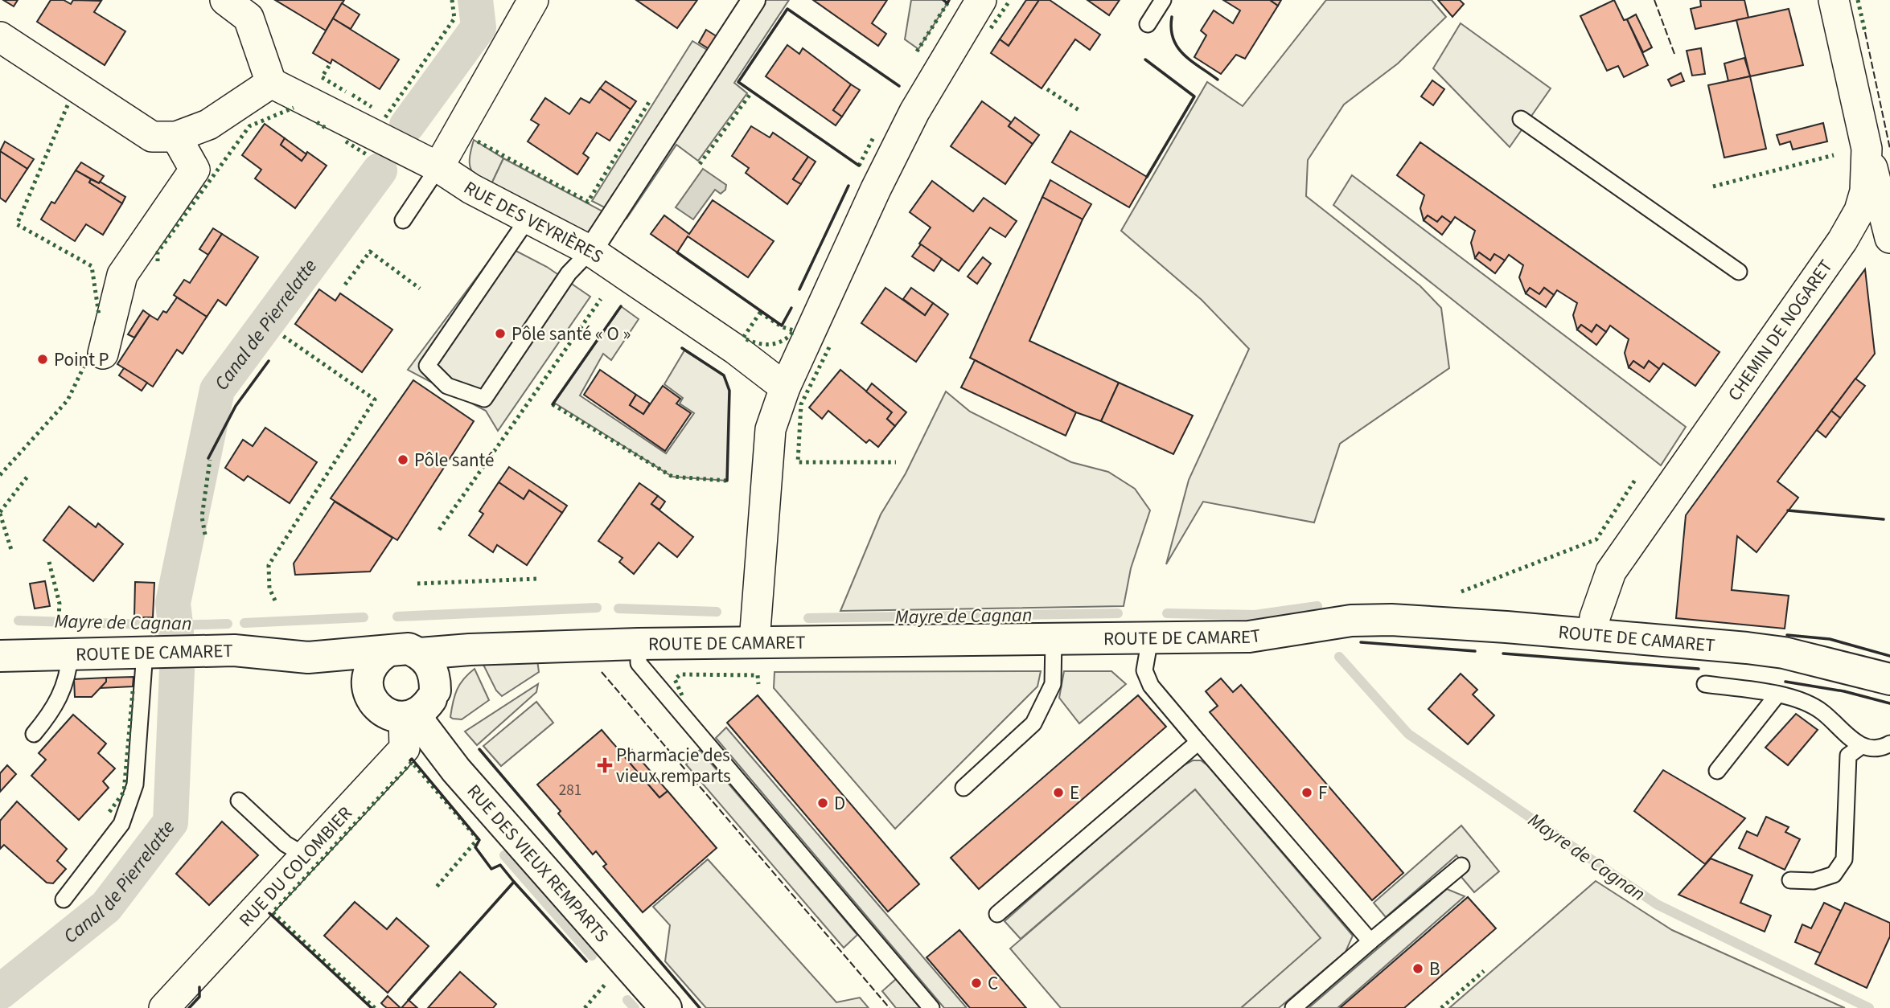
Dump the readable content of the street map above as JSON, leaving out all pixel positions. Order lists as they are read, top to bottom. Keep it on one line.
{"streets":{"main road":["ROUTE DE CAMARET","RUE DES VIEUX REMPARTS"],"street":["RUE DES VEYRIÈRES","CHEMIN DE NOGARET","RUE DU COLOMBIER"]},"crossings":[["CHEMIN DE NOGARET","ROUTE DE CAMARET"],["ROUTE DE CAMARET","RUE DES VIEUX REMPARTS"],["ROUTE DE CAMARET","RUE DU COLOMBIER"],["RUE DES VIEUX REMPARTS","RUE DU COLOMBIER"]],"water":["Canal de Pierrelatte","Mayre de Cagnan"],"places":{"other":["Pôle santé « O »","Point P","Pôle santé","E","F","D","B","C"],"health":["Pharmacie des vieux remparts"]},"house_numbers":["281"]}
